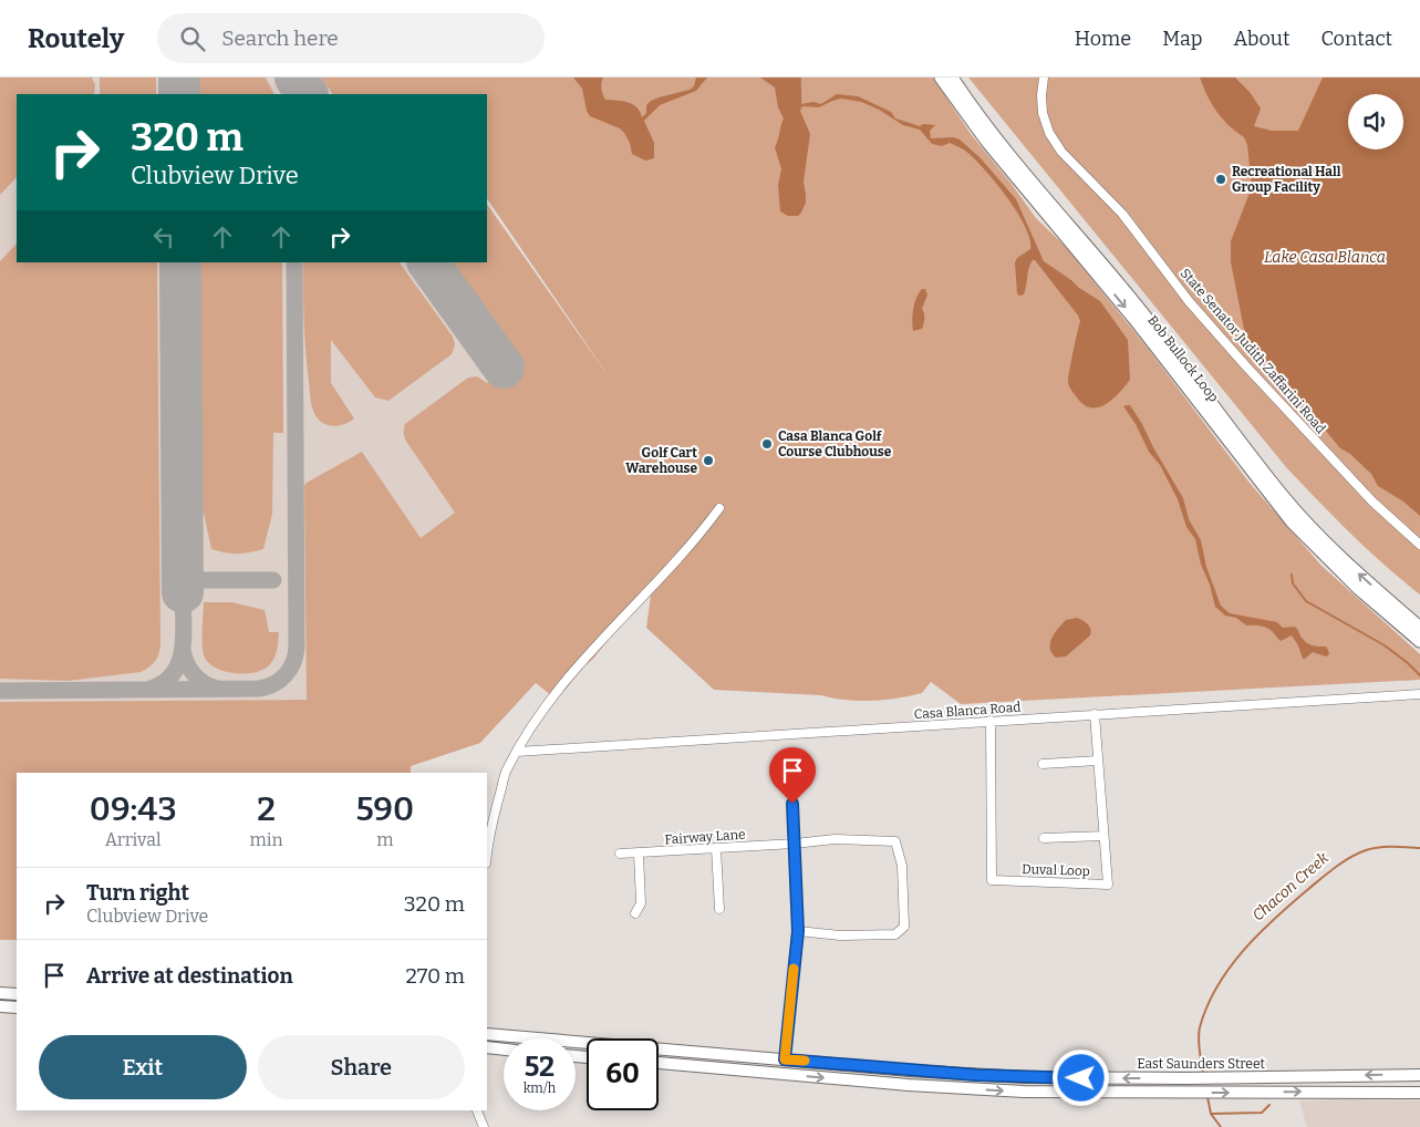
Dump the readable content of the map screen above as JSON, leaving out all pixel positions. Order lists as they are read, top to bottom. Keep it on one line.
{"streets":{"highway":["Bob Bullock Loop"],"main road":["East Saunders Street"],"street":["State Senator Judith Zaffarini Road","Casa Blanca Road","Fairway Lane","Duval Loop"]},"crossings":[["Casa Blanca Road","Duval Loop"]],"water":["Lake Casa Blanca","Chacon Creek"],"places":["Recreational Hall Group Facility","Casa Blanca Golf Course Clubhouse","Golf Cart Warehouse"],"page":{"header":"Routely","search":"Search here","nav":["Home","Map","About","Contact"],"turn":["320 m","Clubview Drive"],"eta":["09:43","Arrival","2","min","590","m"],"list":[{"name":"Turn right","note":"Clubview Drive","value":"320 m"},{"name":"Arrive at destination","value":"270 m"}],"buttons":["Exit","Share"],"speed":"52 km/h","limit":"60"}}
